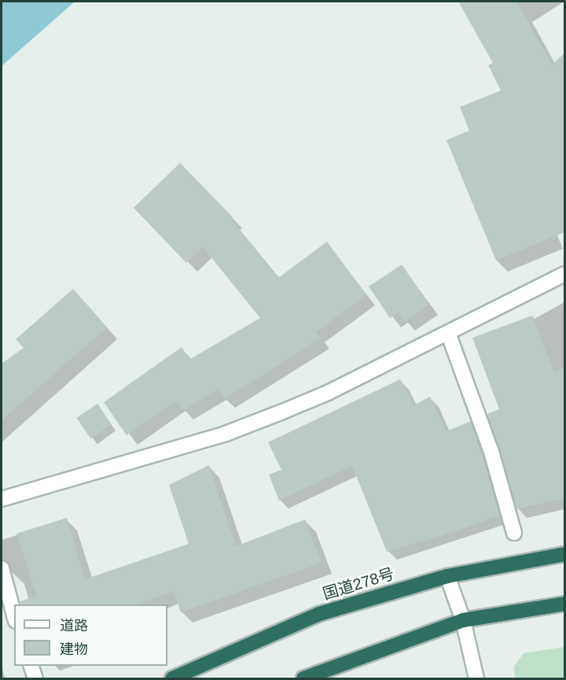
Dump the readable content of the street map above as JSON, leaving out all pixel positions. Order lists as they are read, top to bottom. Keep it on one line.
{"streets":{"highway":["国道278号"]},"legend":["道路","建物"]}
